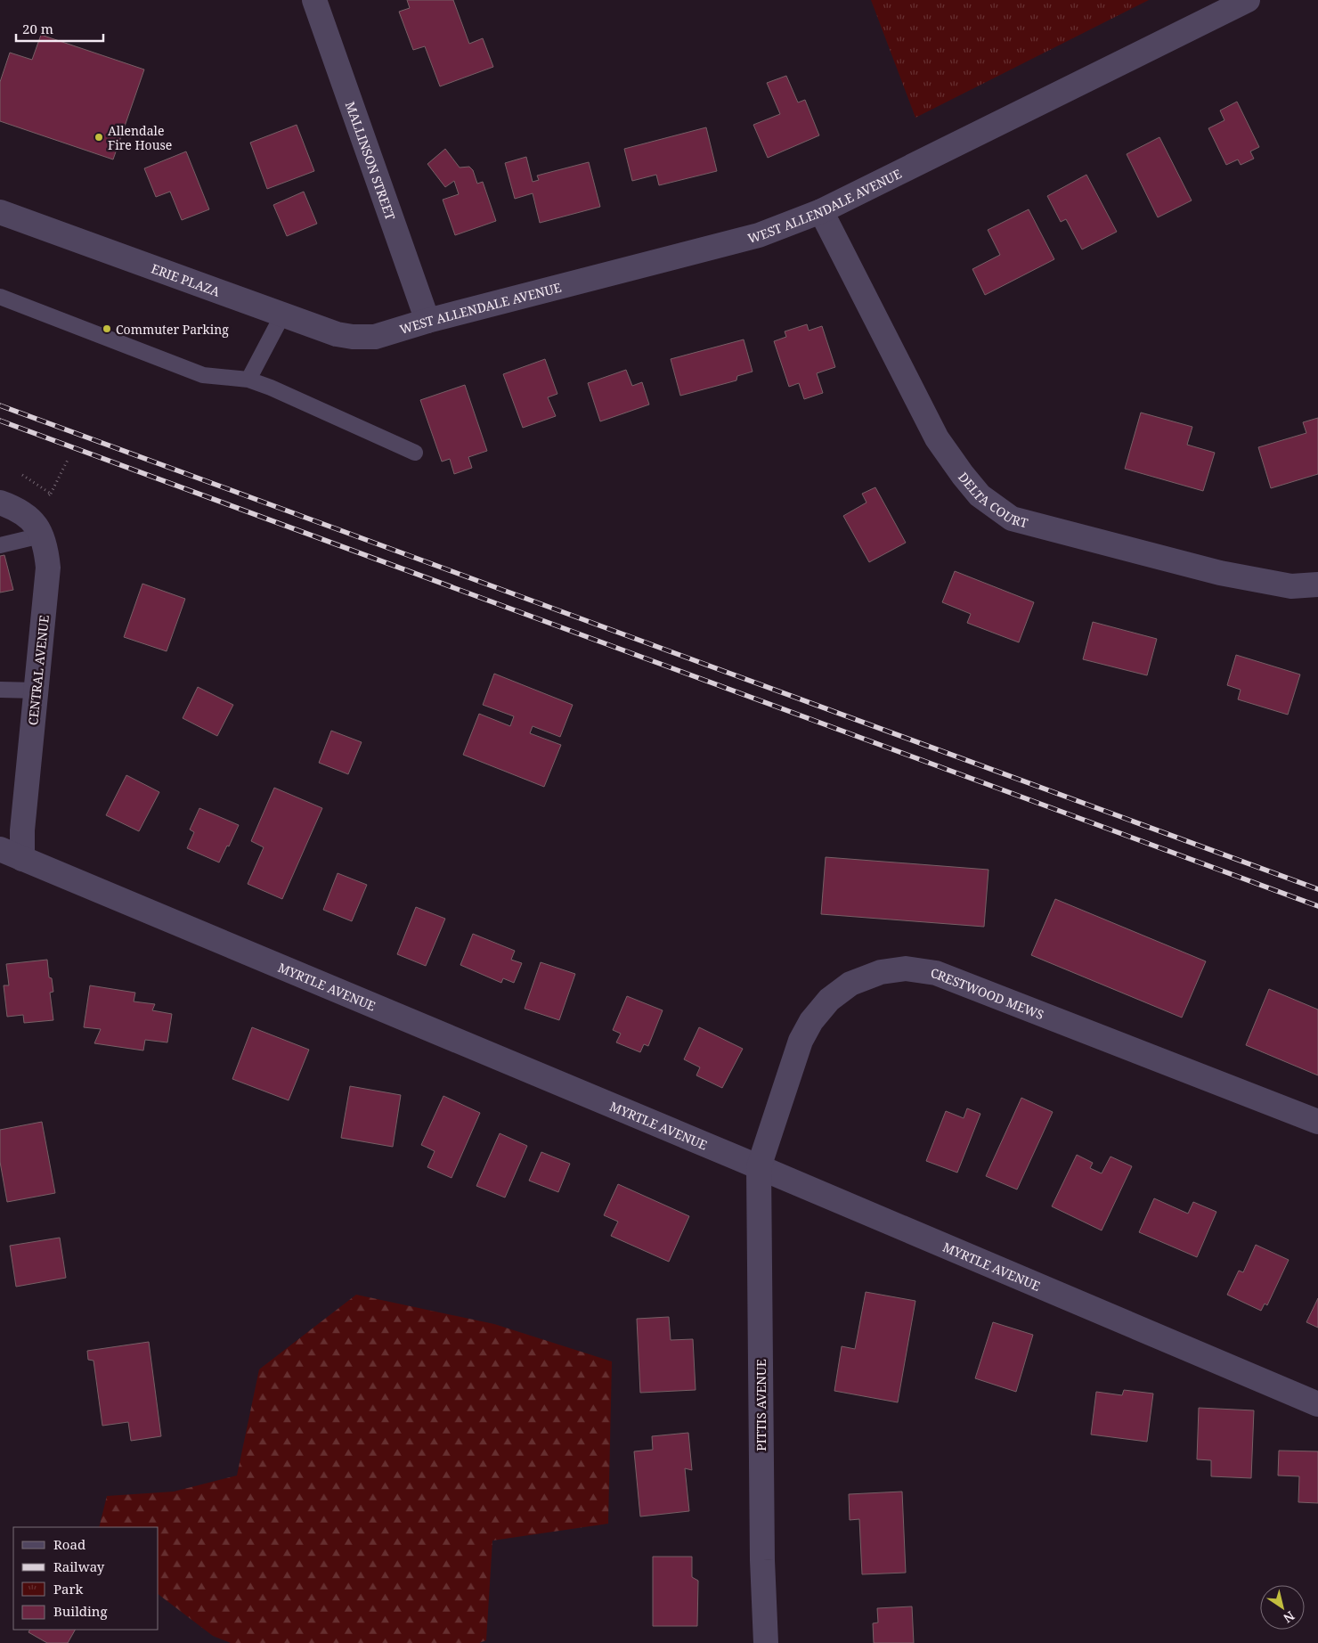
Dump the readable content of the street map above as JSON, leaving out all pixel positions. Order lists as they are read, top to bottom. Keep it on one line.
{"streets":{"street":["MALLINSON STREET","WEST ALLENDALE AVENUE","ERIE PLAZA","DELTA COURT","CENTRAL AVENUE","MYRTLE AVENUE","CRESTWOOD MEWS","PITTIS AVENUE"]},"crossings":[["MALLINSON STREET","WEST ALLENDALE AVENUE"],["WEST ALLENDALE AVENUE","ERIE PLAZA"],["WEST ALLENDALE AVENUE","DELTA COURT"],["CENTRAL AVENUE","MYRTLE AVENUE"],["MYRTLE AVENUE","CRESTWOOD MEWS"],["MYRTLE AVENUE","PITTIS AVENUE"],["CRESTWOOD MEWS","PITTIS AVENUE"]],"places":["Allendale Fire House","Commuter Parking"],"legend":["Road","Railway","Park","Building"],"scale_bar":"20 m","north":"bottom right"}
